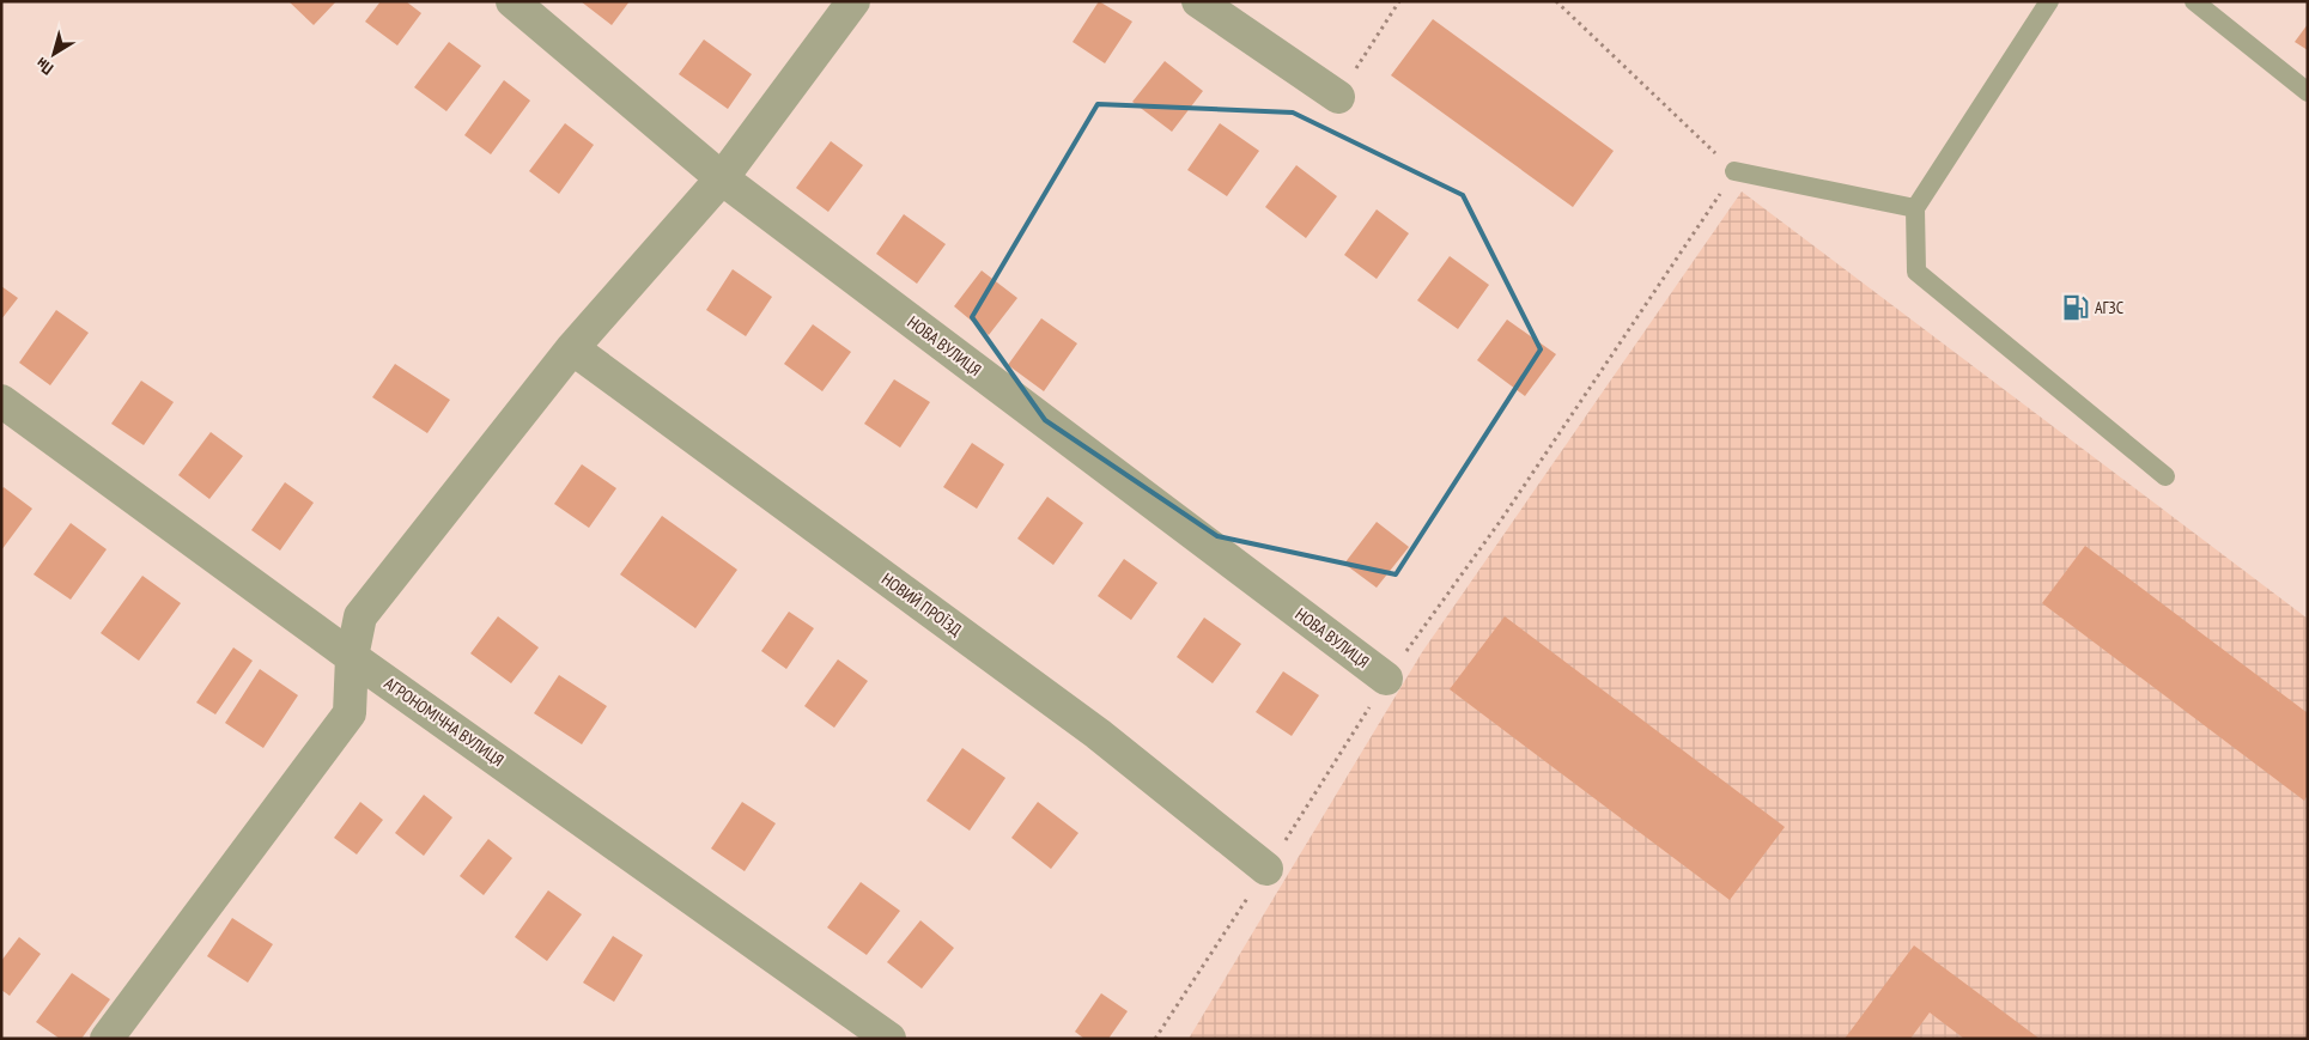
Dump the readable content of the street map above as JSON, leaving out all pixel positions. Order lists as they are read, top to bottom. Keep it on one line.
{"streets":{"street":["НОВА ВУЛИЦЯ","НОВИЙ ПРОЇЗД","АГРОНОМІЧНА ВУЛИЦЯ"]},"places":{"fuel station":["АГЗС"]},"north":"bottom left"}
